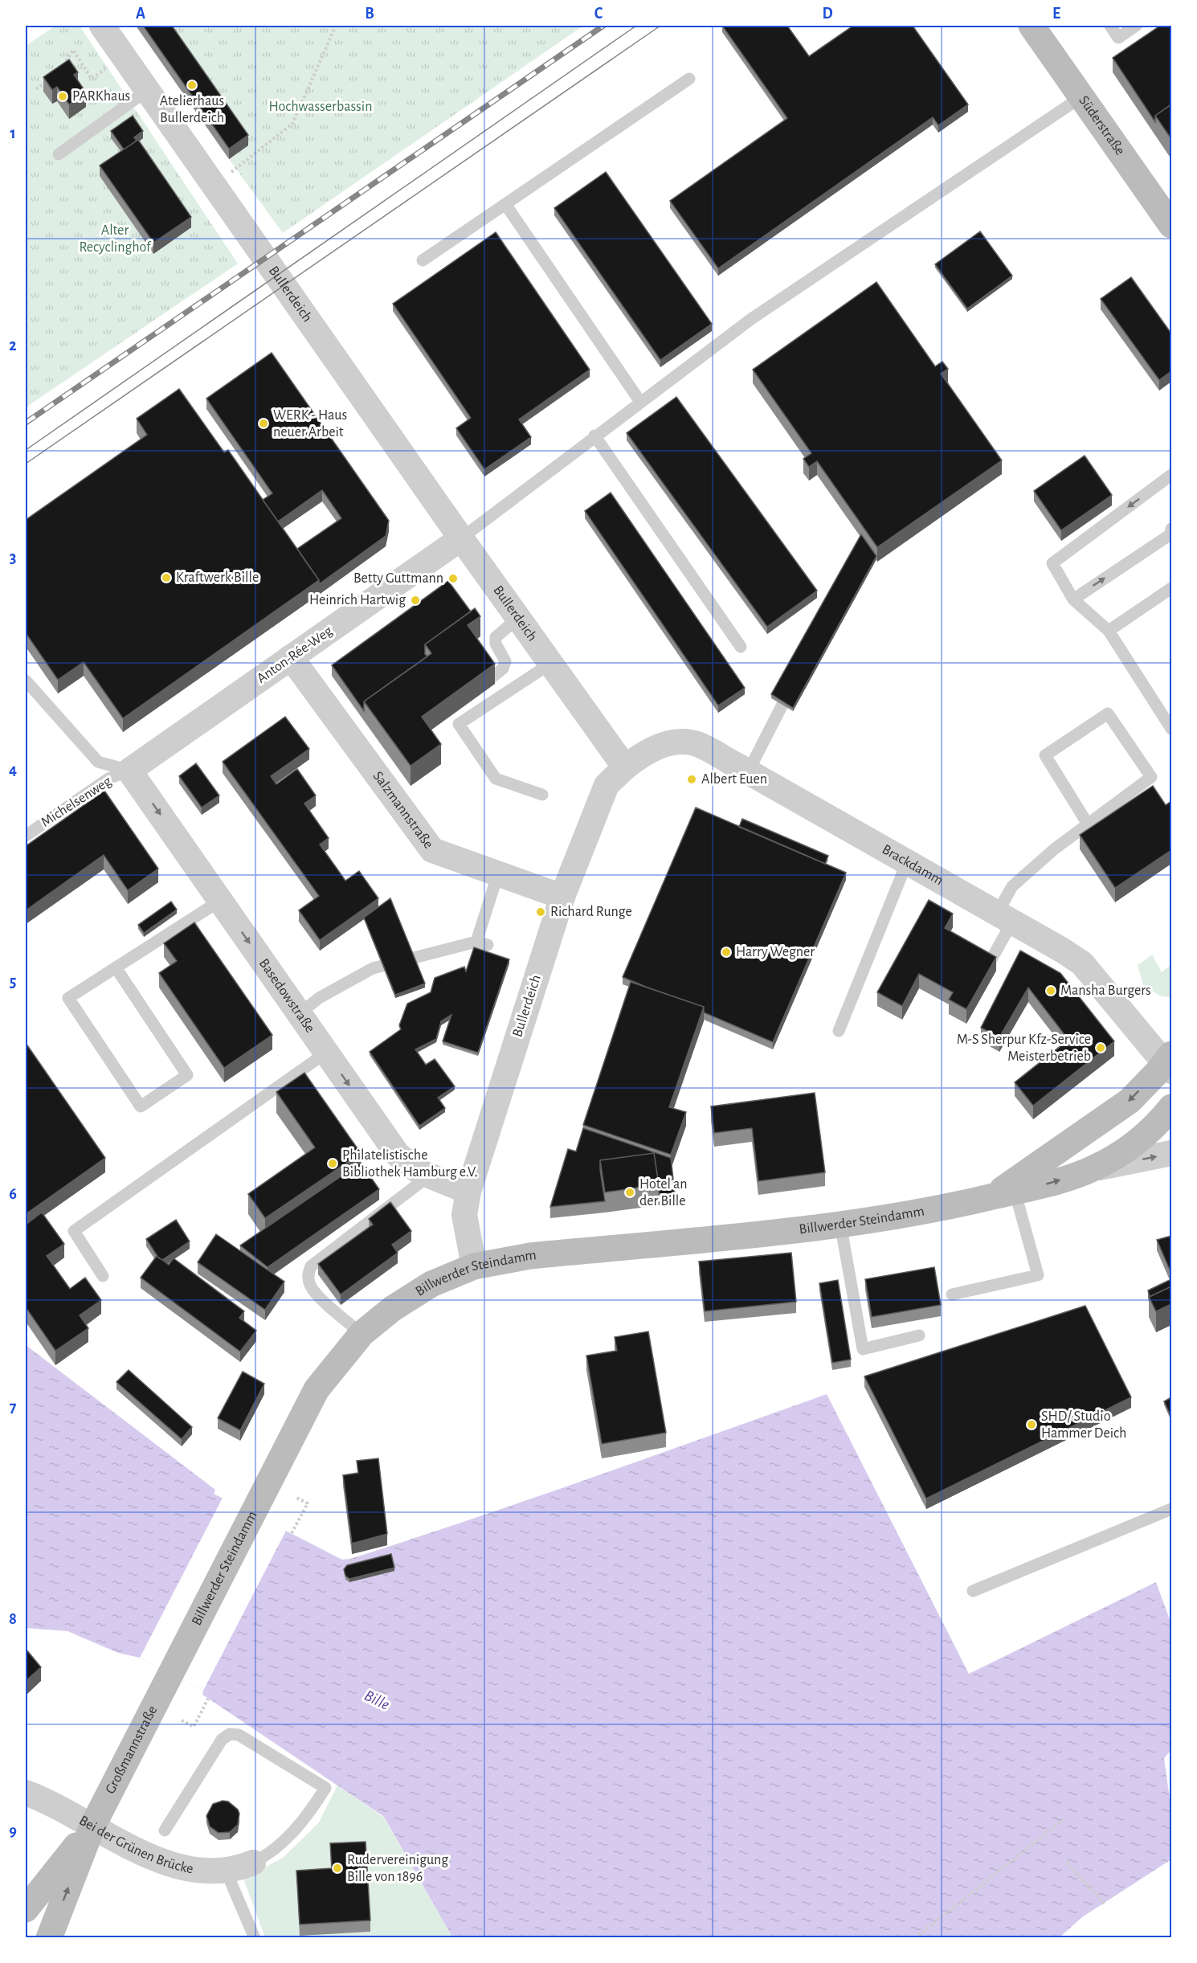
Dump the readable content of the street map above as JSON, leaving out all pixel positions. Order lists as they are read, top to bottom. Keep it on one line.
{"streets":{"main road":["Süderstraße","Billwerder Steindamm","Großmannstraße"],"street":["Bullerdeich","Anton-Rée-Weg","Salzmannstraße","Brackdamm","Basedowstraße","Bei der Grünen Brücke"],"lane":["Michelsenweg"]},"crossings":[["Bullerdeich","Anton-Rée-Weg"],["Bullerdeich","Salzmannstraße"],["Bullerdeich","Brackdamm"],["Bullerdeich","Basedowstraße"],["Bullerdeich","Billwerder Steindamm"],["Anton-Rée-Weg","Michelsenweg"],["Anton-Rée-Weg","Salzmannstraße"],["Anton-Rée-Weg","Basedowstraße"],["Michelsenweg","Basedowstraße"],["Brackdamm","Billwerder Steindamm"],["Billwerder Steindamm","Großmannstraße"],["Großmannstraße","Bei der Grünen Brücke"]],"one_way":["Basedowstraße"],"water":["Bille"],"parks":["Hochwasserbassin","Alter Recyclinghof"],"places":["Atelierhaus Bullerdeich","PARKhaus","WERK - Haus neuer Arbeit","Kraftwerk Bille","Betty Guttmann","Heinrich Hartwig","Albert Euen","Richard Runge","Harry Wegner","Mansha Burgers","M-S Sherpur Kfz-Service Meisterbetrieb","Philatelistische Bibliothek Hamburg e.V.","Hotel an der Bille","SHD/ Studio Hammer Deich","Rudervereinigung Bille von 1896"],"grid":{"columns":["A","B","C","D","E"],"rows":["1","2","3","4","5","6","7","8","9"]}}
